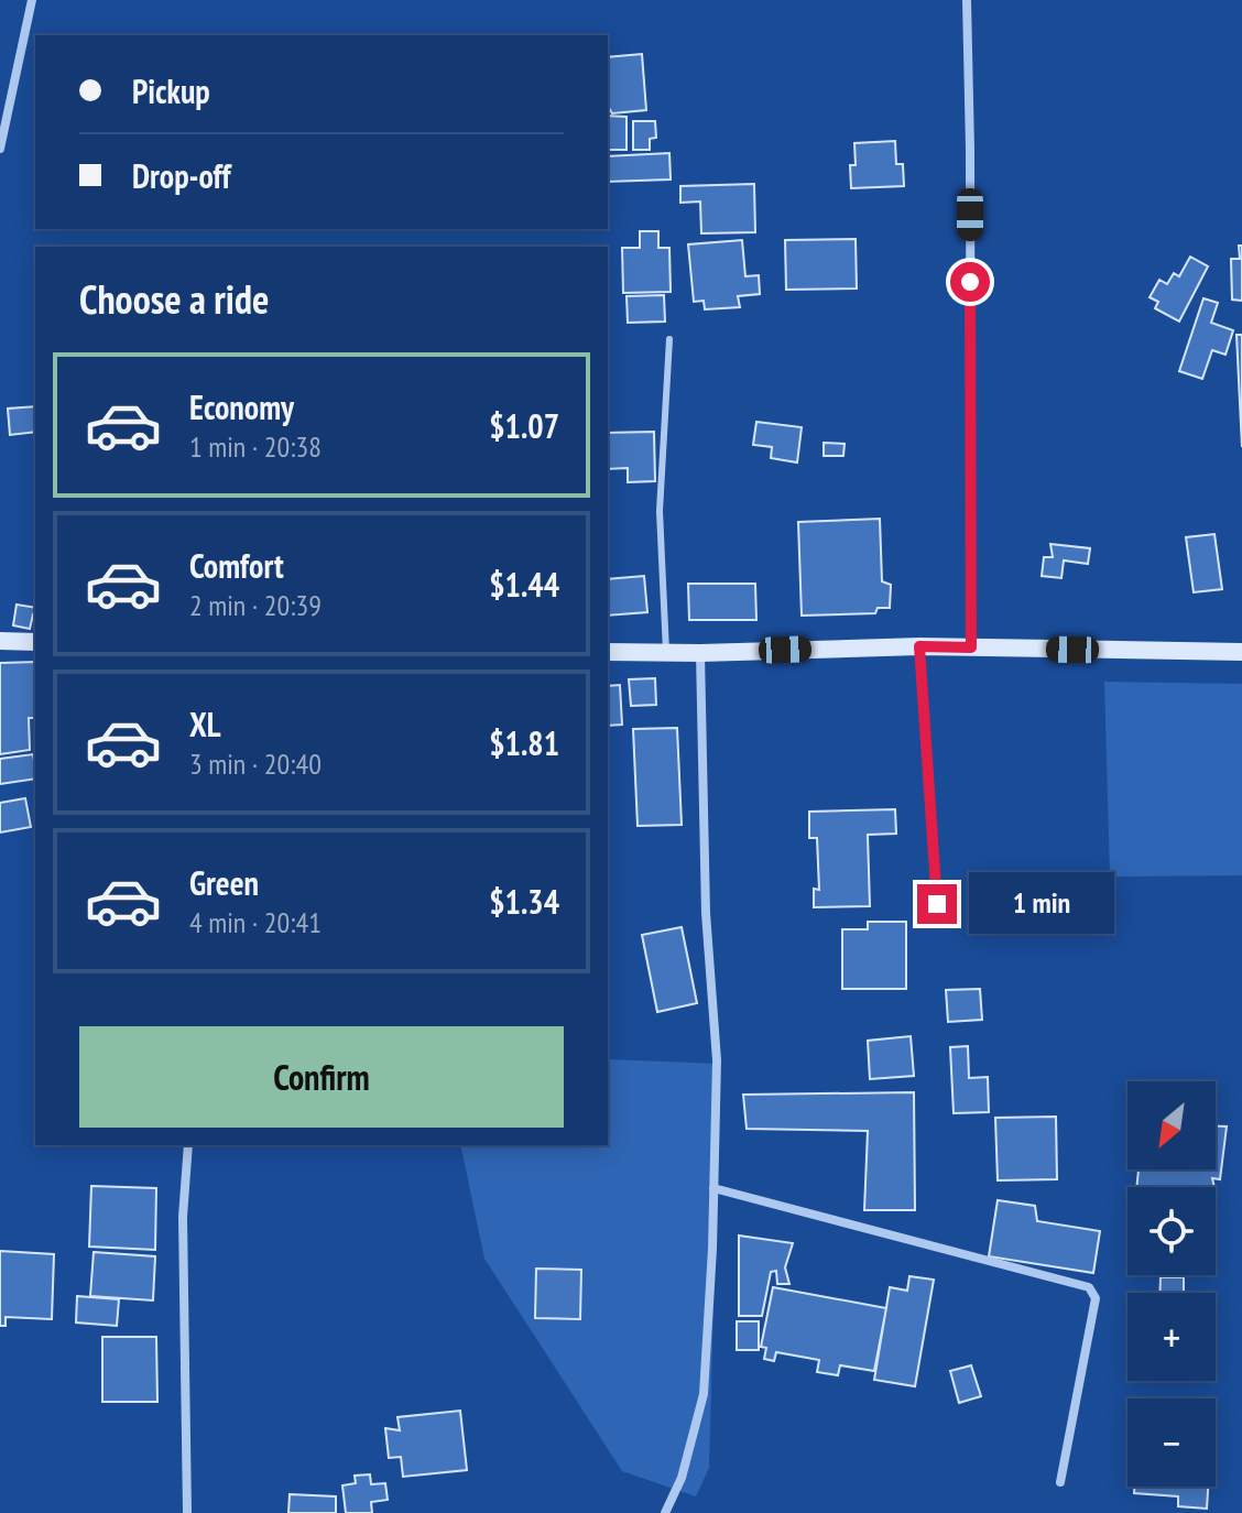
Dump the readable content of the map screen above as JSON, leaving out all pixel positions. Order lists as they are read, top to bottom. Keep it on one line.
{"north":"bottom left","page":{"banner":["Pickup","Drop-off"],"heading":"Choose a ride","list":[{"name":"Economy","note":"1 min · 20:38","value":"$1.07"},{"name":"Comfort","note":"2 min · 20:39","value":"$1.44"},{"name":"XL","note":"3 min · 20:40","value":"$1.81"},{"name":"Green","note":"4 min · 20:41","value":"$1.34"}],"bubble":"1 min","buttons":"Confirm","map_buttons":["+","−"]}}
